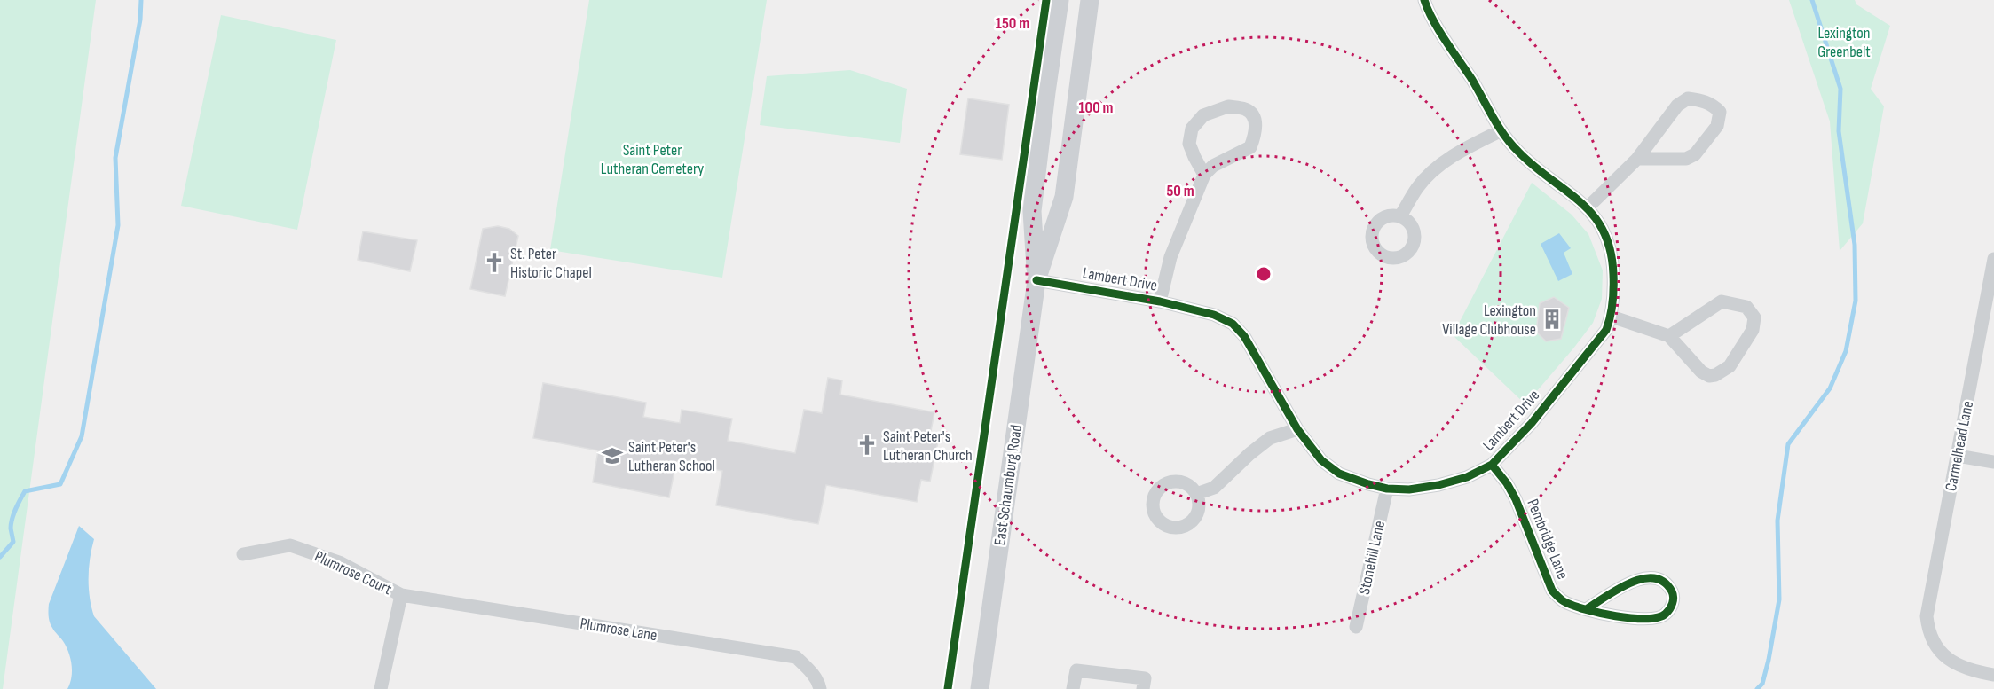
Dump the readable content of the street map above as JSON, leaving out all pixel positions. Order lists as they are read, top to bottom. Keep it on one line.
{"streets":{"main road":["East Schaumburg Road"],"street":["Lambert Drive","Carmelhead Lane","Pembridge Lane","Stonehill Lane","Plumrose Court","Plumrose Lane"]},"crossings":[["Lambert Drive","East Schaumburg Road"],["Lambert Drive","Pembridge Lane"],["Lambert Drive","Stonehill Lane"],["Plumrose Court","Plumrose Lane"]],"parks":["Lexington Greenbelt","Saint Peter Lutheran Cemetery"],"places":{"church":["St. Peter Historic Chapel","Saint Peter's Lutheran Church"],"building":["Lexington Village Clubhouse"],"school or university":["Saint Peter's Lutheran School"]},"rings":["150 m","100 m","50 m"]}
